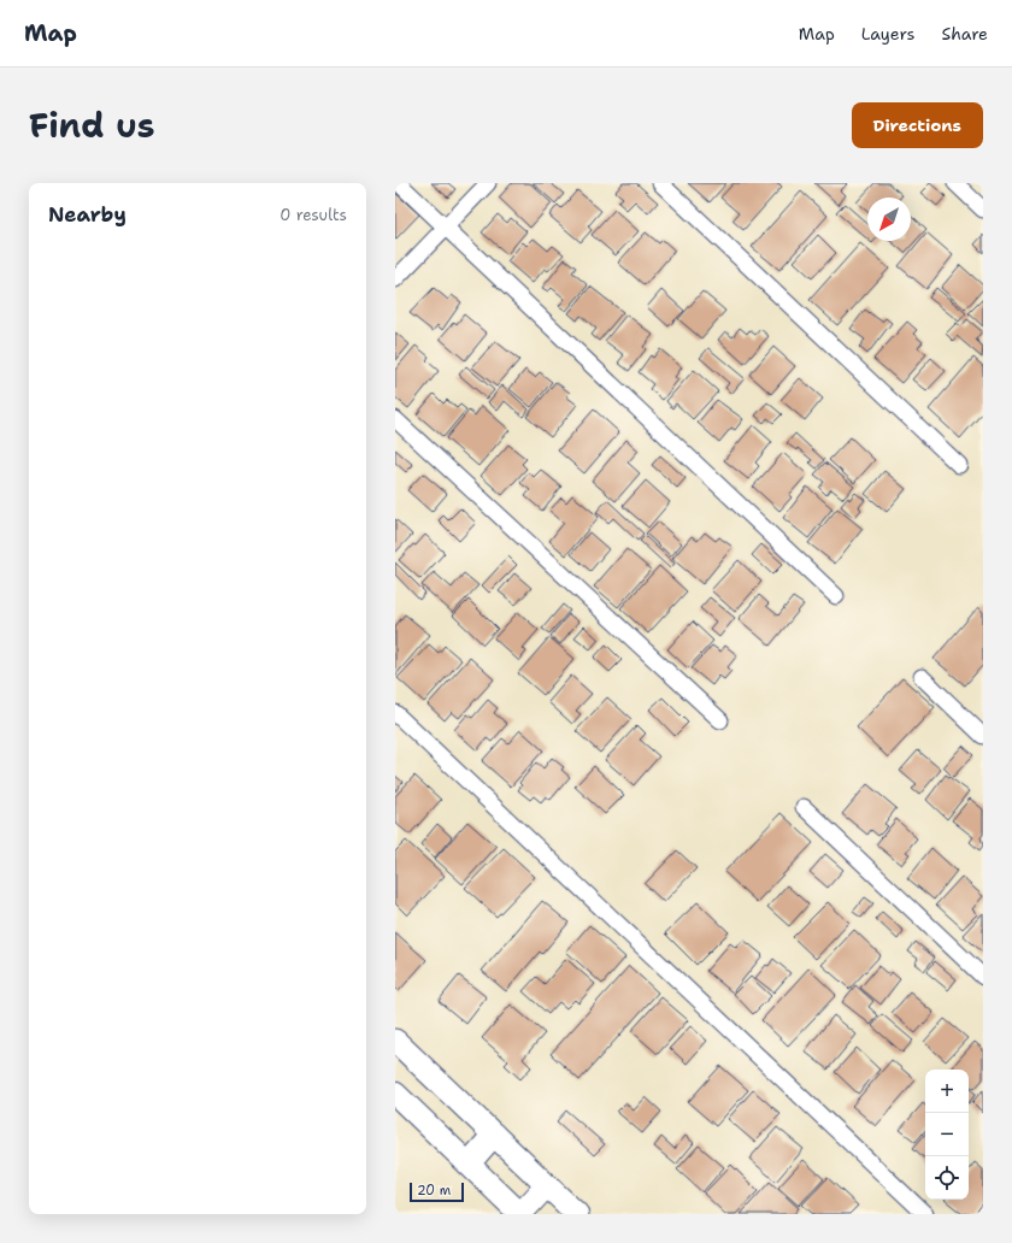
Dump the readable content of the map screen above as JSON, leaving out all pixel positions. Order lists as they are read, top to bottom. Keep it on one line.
{"scale_bar":"20 m","north":"bottom left","page":{"header":"Map","nav":["Map","Layers","Share"],"title":"Find us","buttons":"Directions","heading":["Nearby","0 results"],"map_buttons":["+","−"],"scale":"20 m"}}
